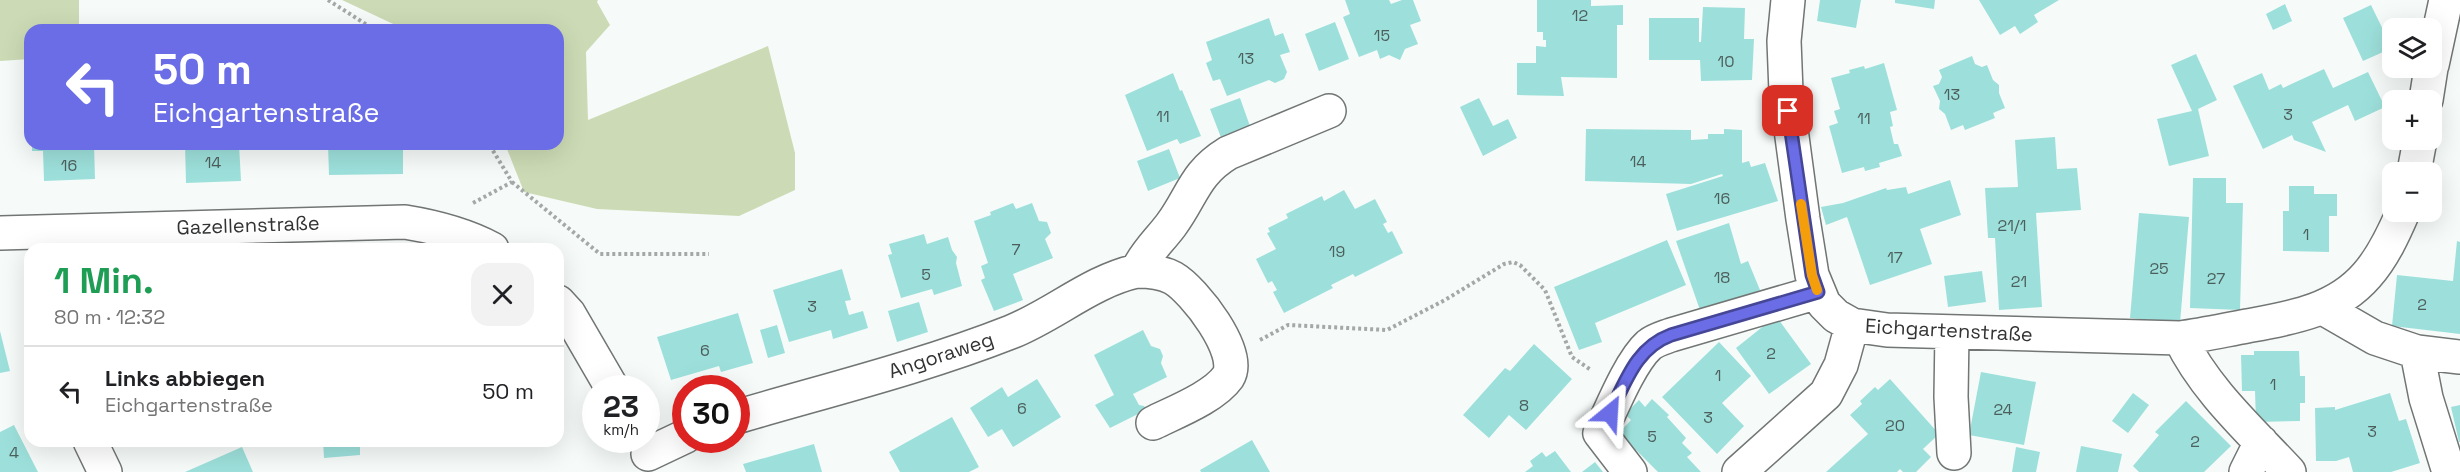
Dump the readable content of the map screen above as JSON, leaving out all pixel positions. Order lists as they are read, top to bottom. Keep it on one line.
{"streets":{"street":["Gazellenstraße","Eichgartenstraße","Angoraweg"]},"house_numbers":["12","15","13","10","13","3","11","11","14","14","16","16","21/1","1","7","19","17","25","5","18","27","21","2","3","6","2","1","1","8","6","24","3","20","3","5","2","4"],"page":{"map_buttons":["+","−"],"turn":["50 m","Eichgartenstraße"],"heading":["1 Min.","80 m · 12:32"],"list":[{"name":"Links abbiegen","note":"Eichgartenstraße","value":"50 m"}],"speed":"23 km/h","limit":"30"}}
